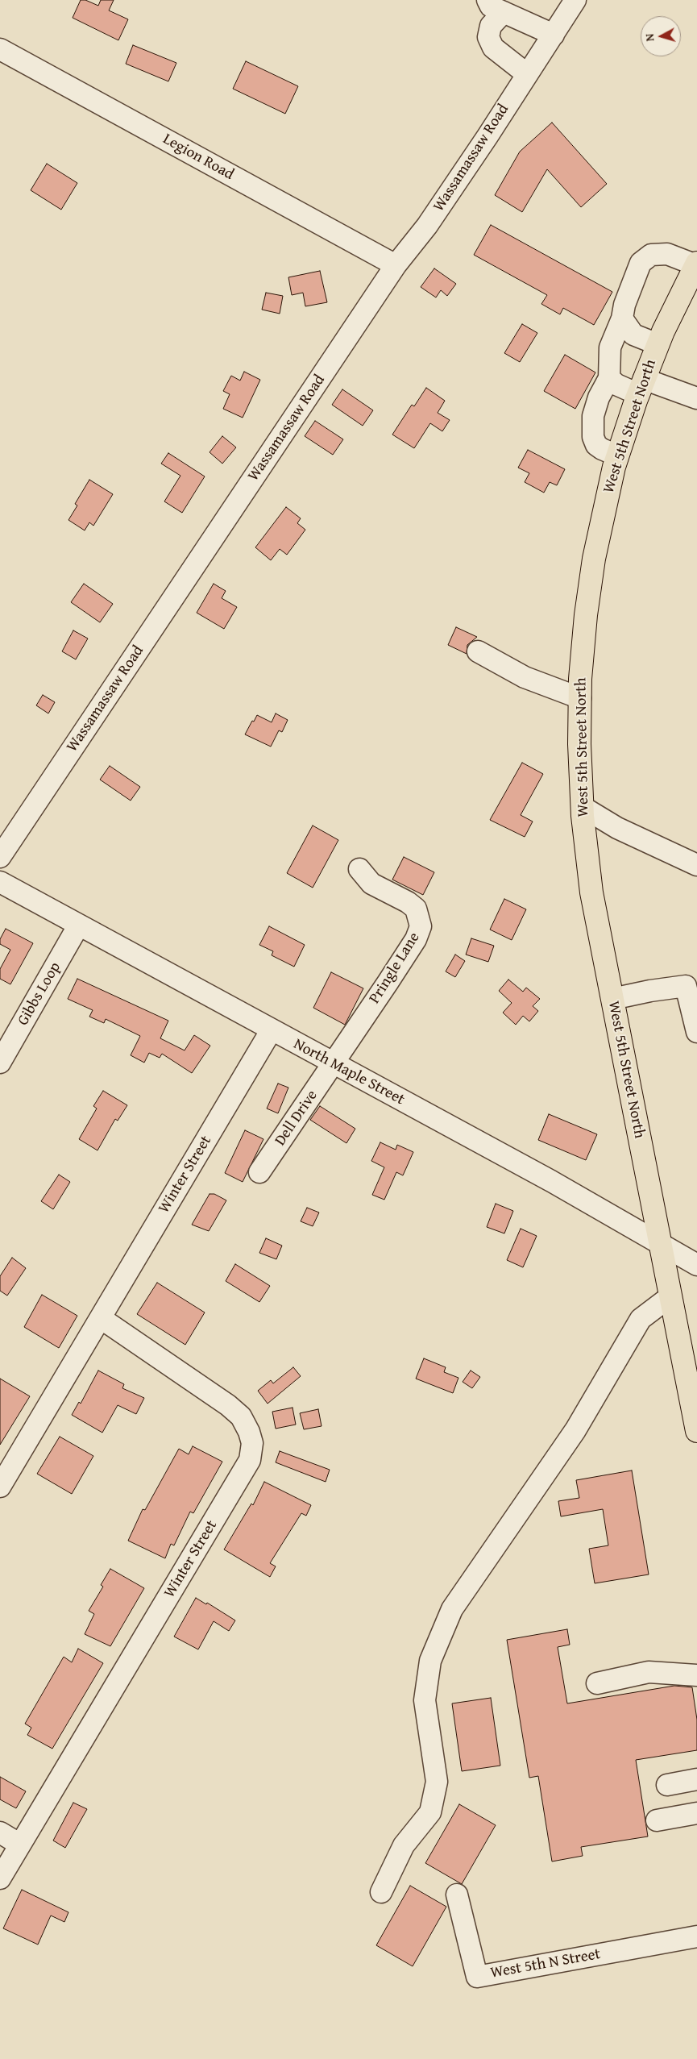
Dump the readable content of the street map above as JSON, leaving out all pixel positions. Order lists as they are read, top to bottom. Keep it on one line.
{"streets":{"main road":["West 5th Street North"],"street":["Legion Road","Wassamassaw Road","Pringle Lane","Gibbs Loop","North Maple Street","Dell Drive","Winter Street","West 5th N Street"]},"crossings":[["Legion Road","Wassamassaw Road"],["West 5th Street North","North Maple Street"],["Pringle Lane","North Maple Street"],["Pringle Lane","Dell Drive"],["Gibbs Loop","North Maple Street"],["North Maple Street","Dell Drive"],["North Maple Street","Winter Street"]],"north":"left"}
